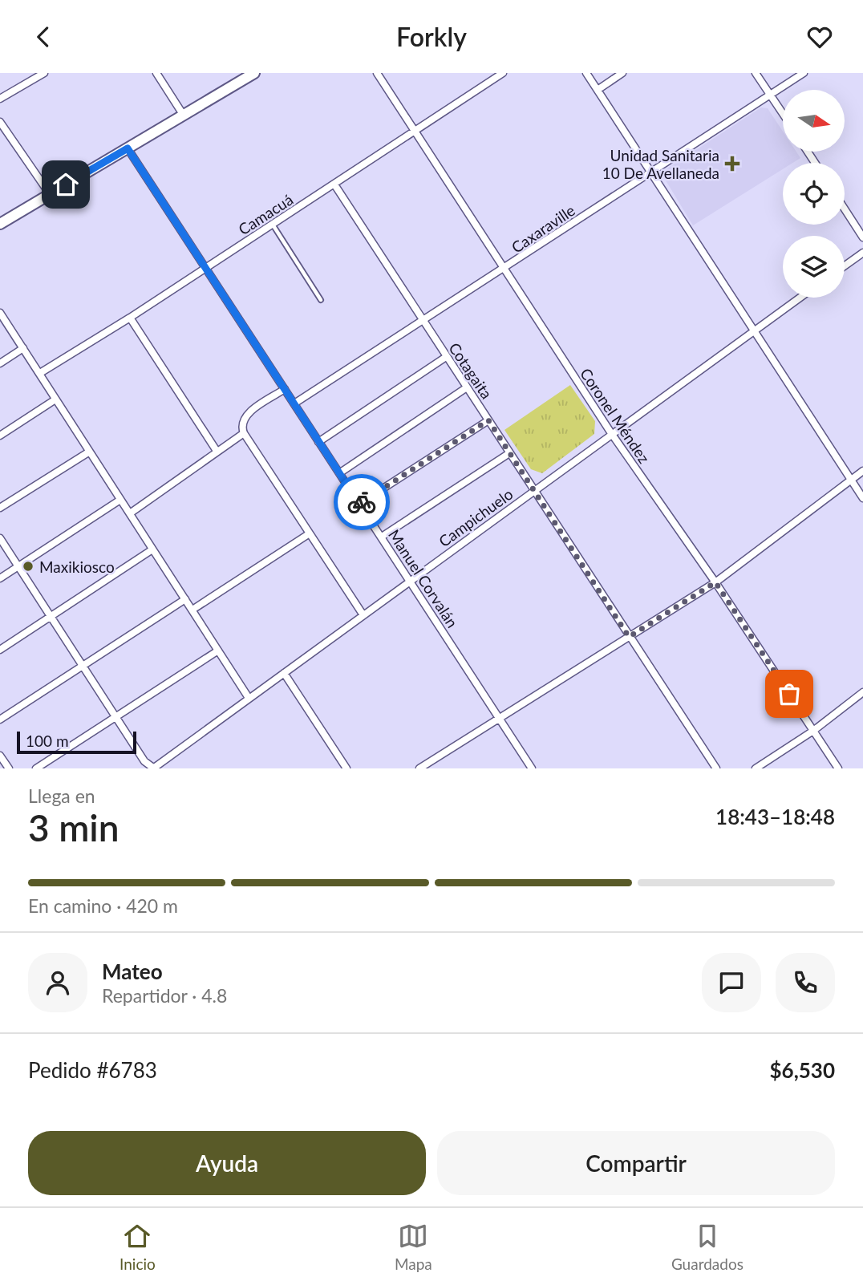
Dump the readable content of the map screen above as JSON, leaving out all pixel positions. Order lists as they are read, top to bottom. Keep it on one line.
{"streets":{"street":["Camacuá","Caxaraville","Cotagaita","Coronel Méndez","Campichuelo","Manuel Corvalán"]},"crossings":[["Camacuá","Cotagaita"],["Camacuá","Coronel Méndez"],["Camacuá","Manuel Corvalán"],["Caxaraville","Cotagaita"],["Caxaraville","Coronel Méndez"],["Caxaraville","Manuel Corvalán"],["Cotagaita","Campichuelo"],["Coronel Méndez","Campichuelo"],["Campichuelo","Manuel Corvalán"]],"places":{"health":["Unidad Sanitaria 10 De Avellaneda"],"other":["Maxikiosco"]},"scale_bar":"100 m","north":"right","page":{"header":"Forkly","scale":"100 m","heading":["3 min","Llega en","18:43–18:48"],"panel":["Mateo","Repartidor · 4.8","Pedido #6783","$6,530"],"bar":"En camino · 420 m","buttons":["Ayuda","Compartir"],"tabs":["Inicio","Mapa","Guardados"]}}
